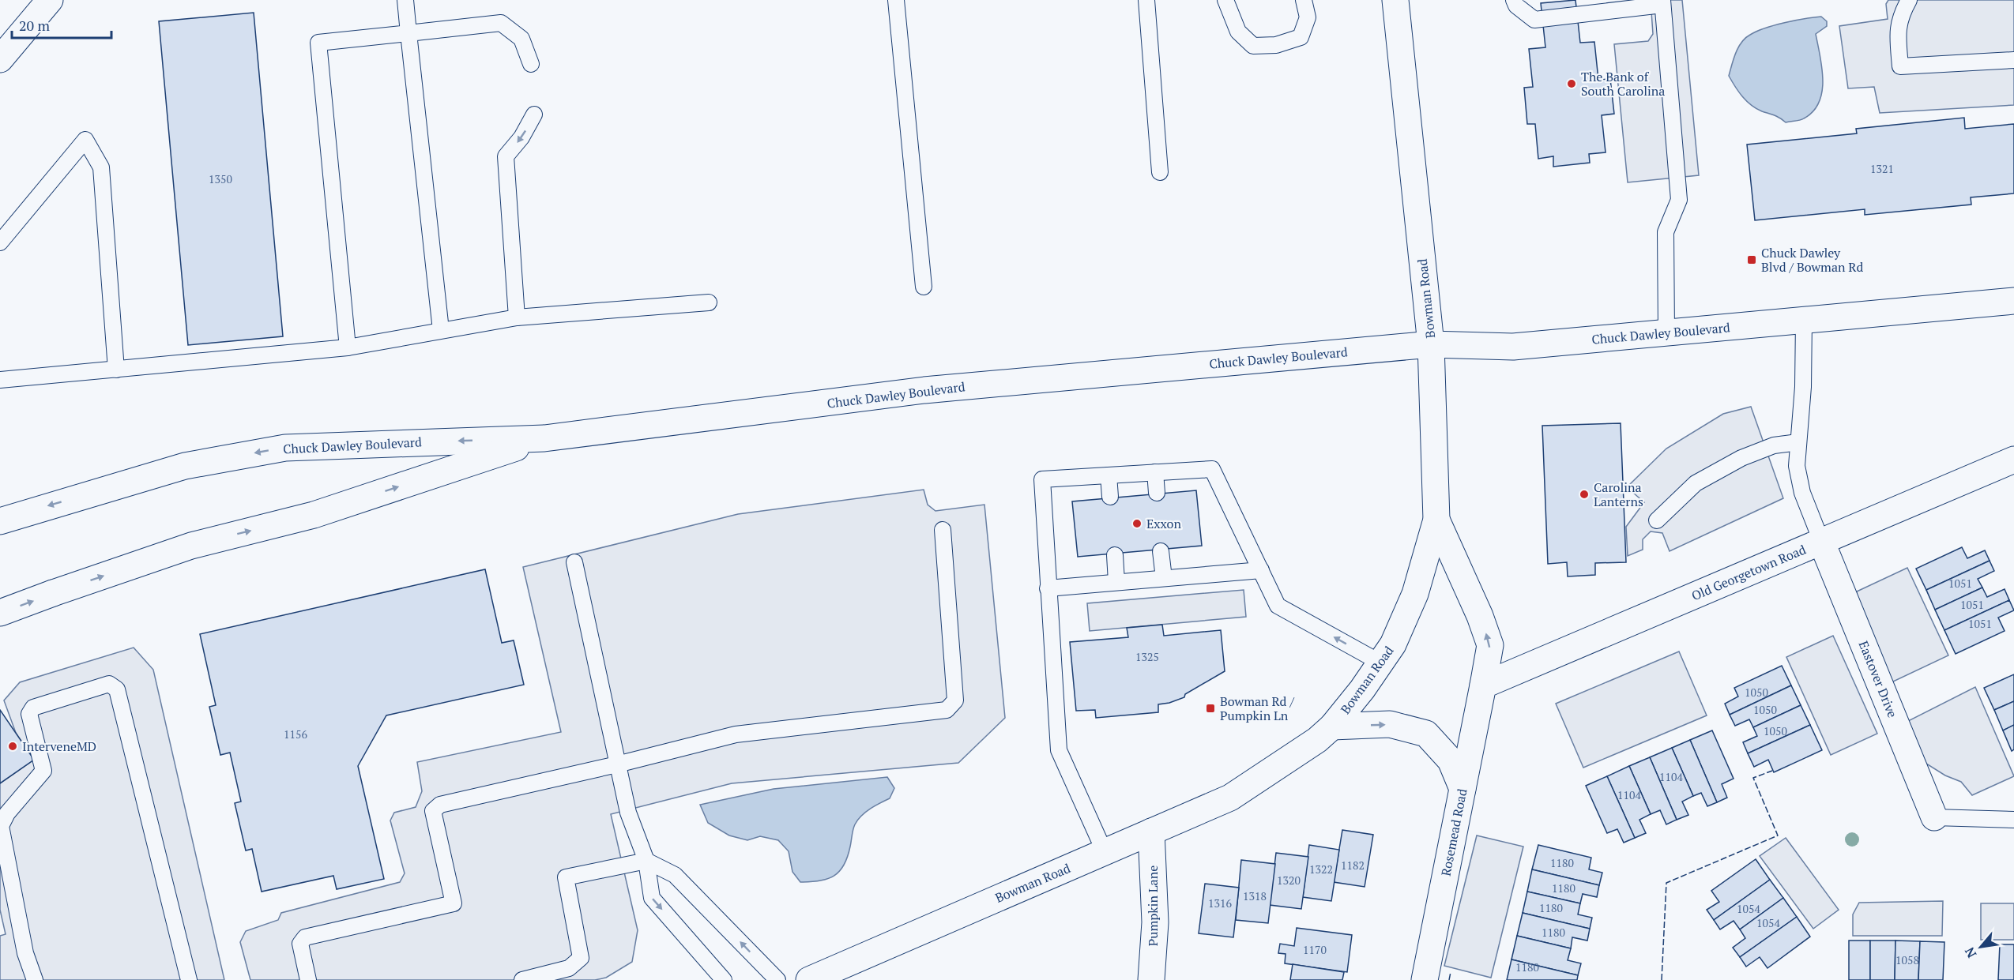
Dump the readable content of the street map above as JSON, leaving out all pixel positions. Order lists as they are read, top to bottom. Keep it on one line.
{"streets":{"main road":["Bowman Road","Chuck Dawley Boulevard","Old Georgetown Road","Eastover Drive","Rosemead Road","Pumpkin Lane"]},"crossings":[["Bowman Road","Chuck Dawley Boulevard"],["Bowman Road","Rosemead Road"],["Bowman Road","Pumpkin Lane"],["Old Georgetown Road","Eastover Drive"],["Old Georgetown Road","Rosemead Road"]],"one_way":["Rosemead Road"],"places":{"other":["The Bank of South Carolina","Carolina Lanterns","Exxon","InterveneMD"],"transit":["Chuck Dawley Blvd / Bowman Rd","Bowman Rd / Pumpkin Ln"]},"house_numbers":["1321","1350","1051","1051","1051","1325","1050","1050","1050","1156","1104","1104","1180","1182","1322","1320","1180","1318","1316","1180","1054","1054","1180","1170","1058","1180"],"scale_bar":"20 m","north":"bottom left"}
